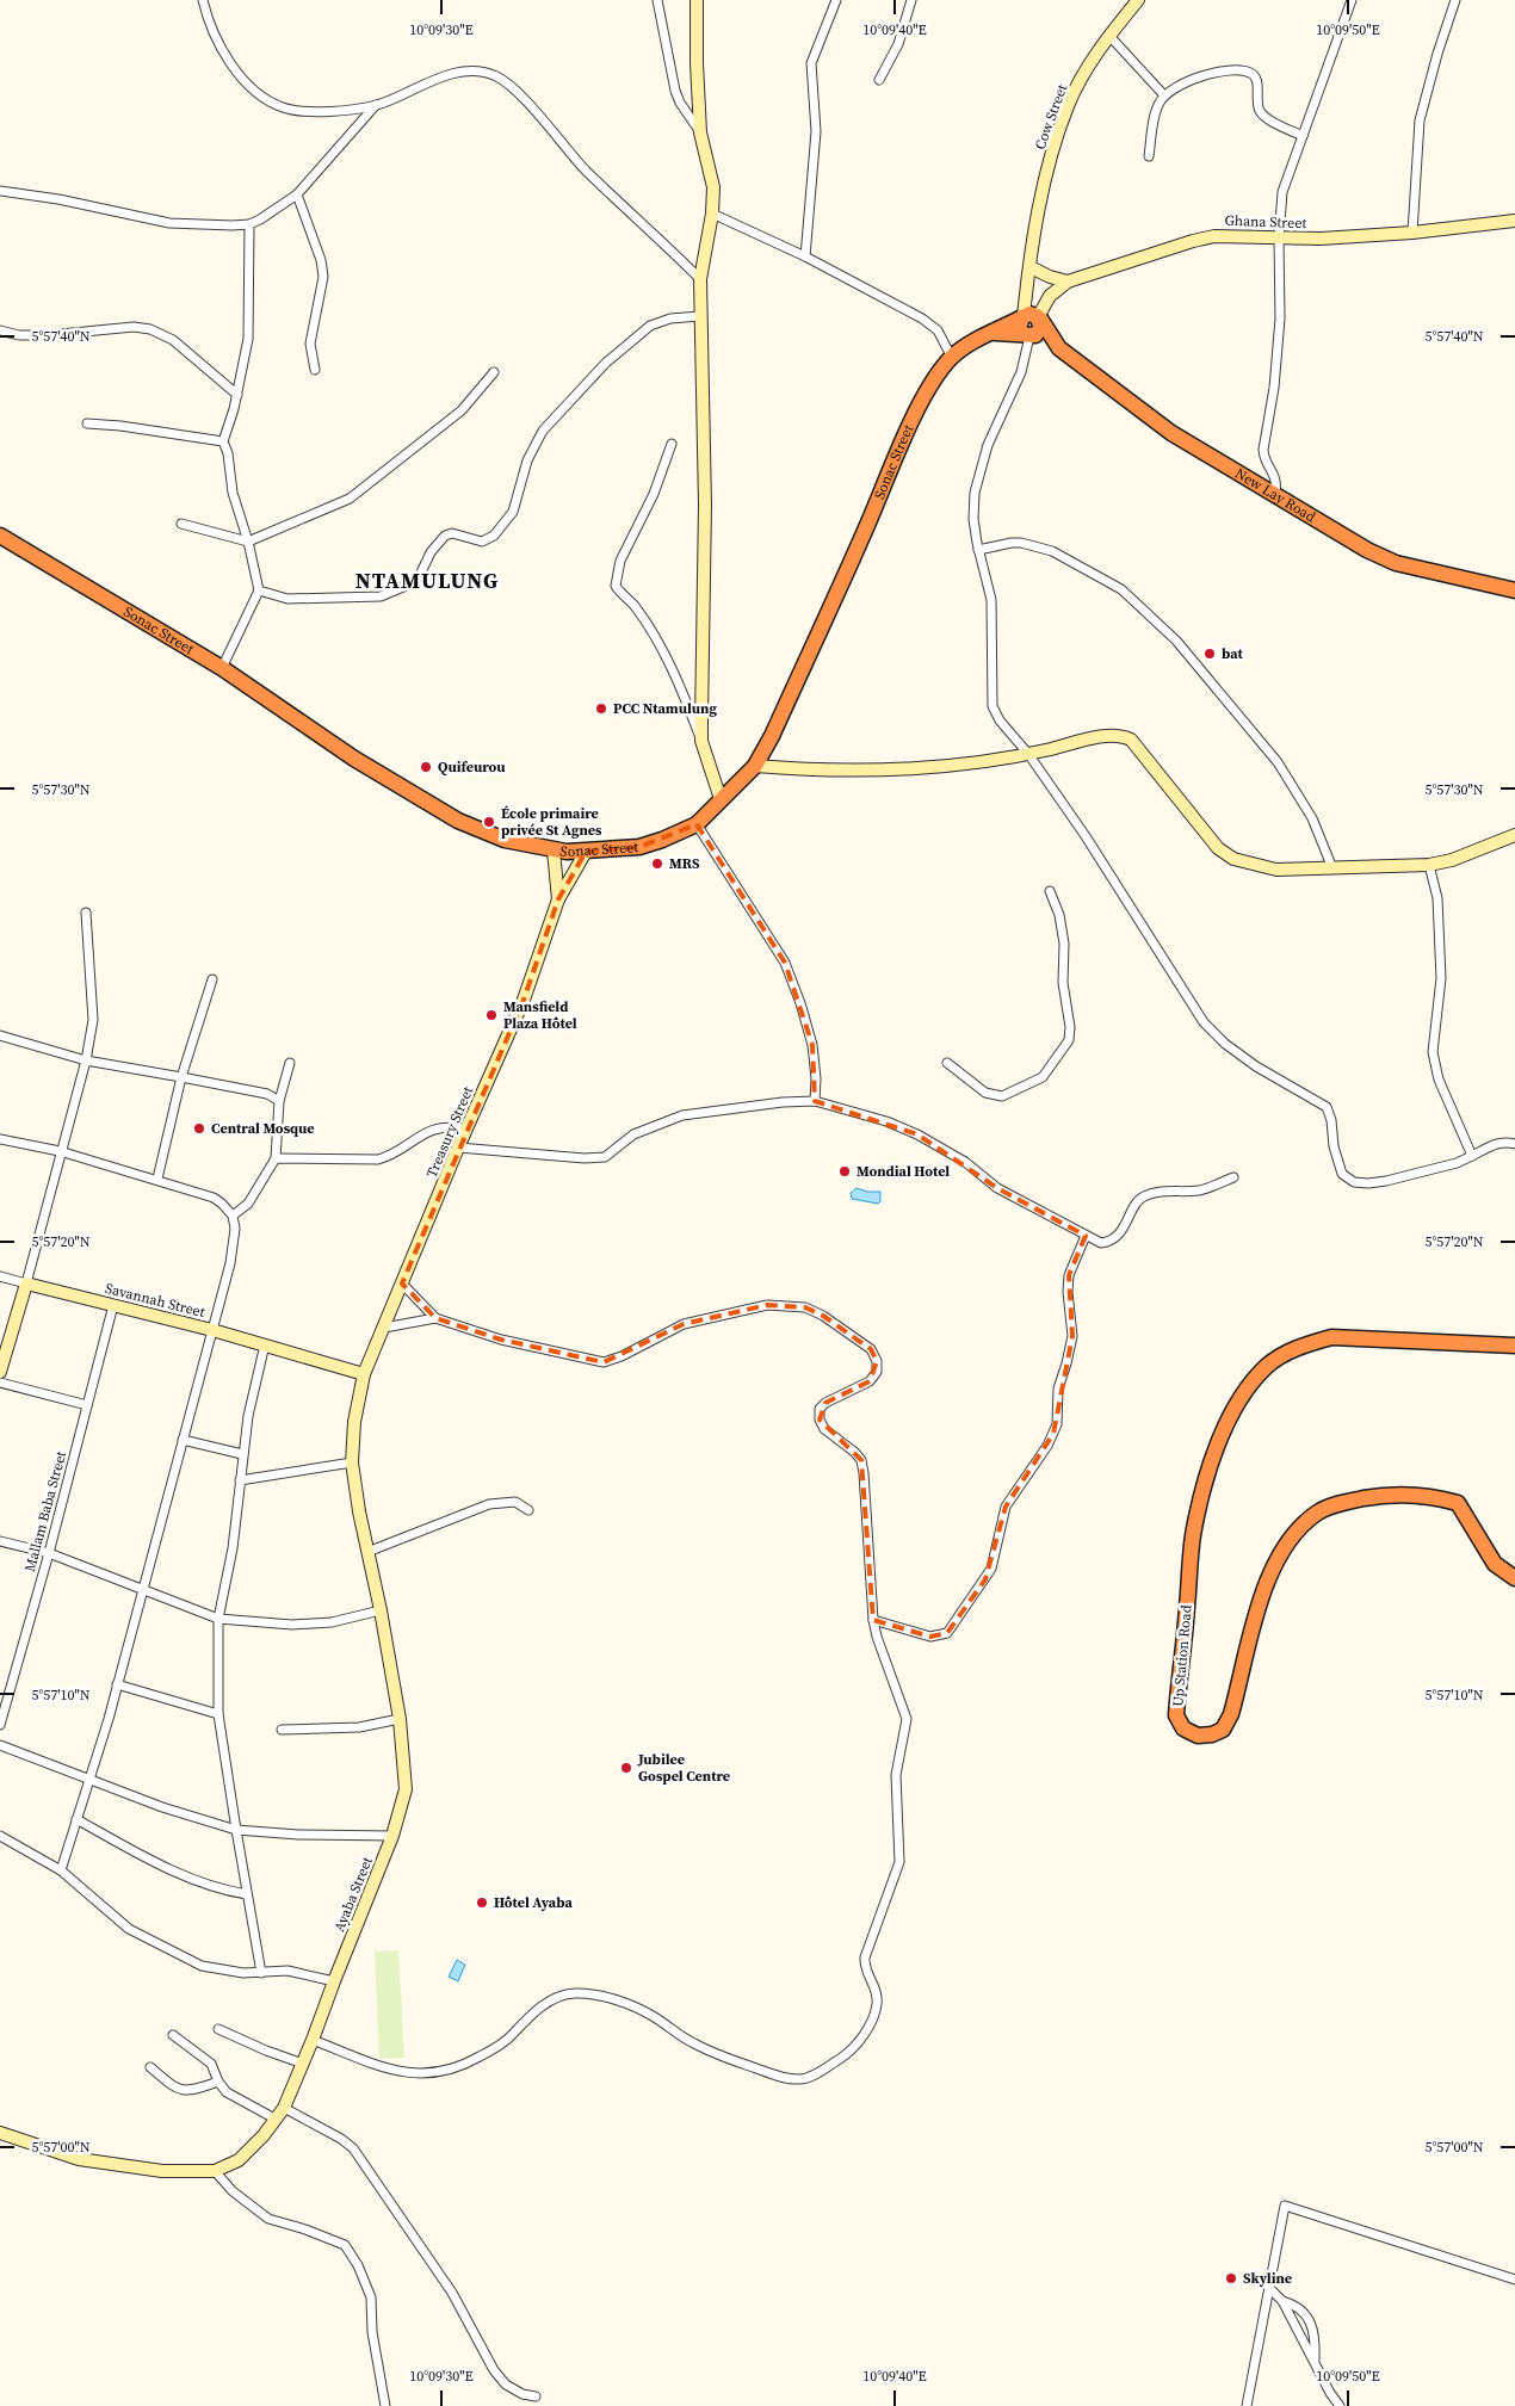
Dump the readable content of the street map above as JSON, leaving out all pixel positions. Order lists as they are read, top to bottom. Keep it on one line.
{"streets":{"highway":["Sonac Street","New Lay Road","Up Station Road"],"street":["Cow Street","Ghana Street","Treasury Street","Savannah Street","Mallam Baba Street","Ayaba Street"]},"crossings":[["Cow Street","Ghana Street"],["Cow Street","Sonac Street"],["Ghana Street","Sonac Street"],["Sonac Street","Treasury Street"],["Treasury Street","Savannah Street"],["Treasury Street","Ayaba Street"],["Savannah Street","Mallam Baba Street"],["Savannah Street","Ayaba Street"]],"districts":["NTAMULUNG"],"places":["bat","PCC Ntamulung","Quifeurou","École primaire privée St Agnes","MRS","Mansfield Plaza Hôtel","Central Mosque","Mondial Hotel","Jubilee Gospel Centre","Hôtel Ayaba","Skyline"],"coordinates":["10°09'30\"E","10°09'40\"E","10°09'50\"E","5°57'40\"N","5°57'30\"N","5°57'20\"N","5°57'10\"N","5°57'00\"N"]}
